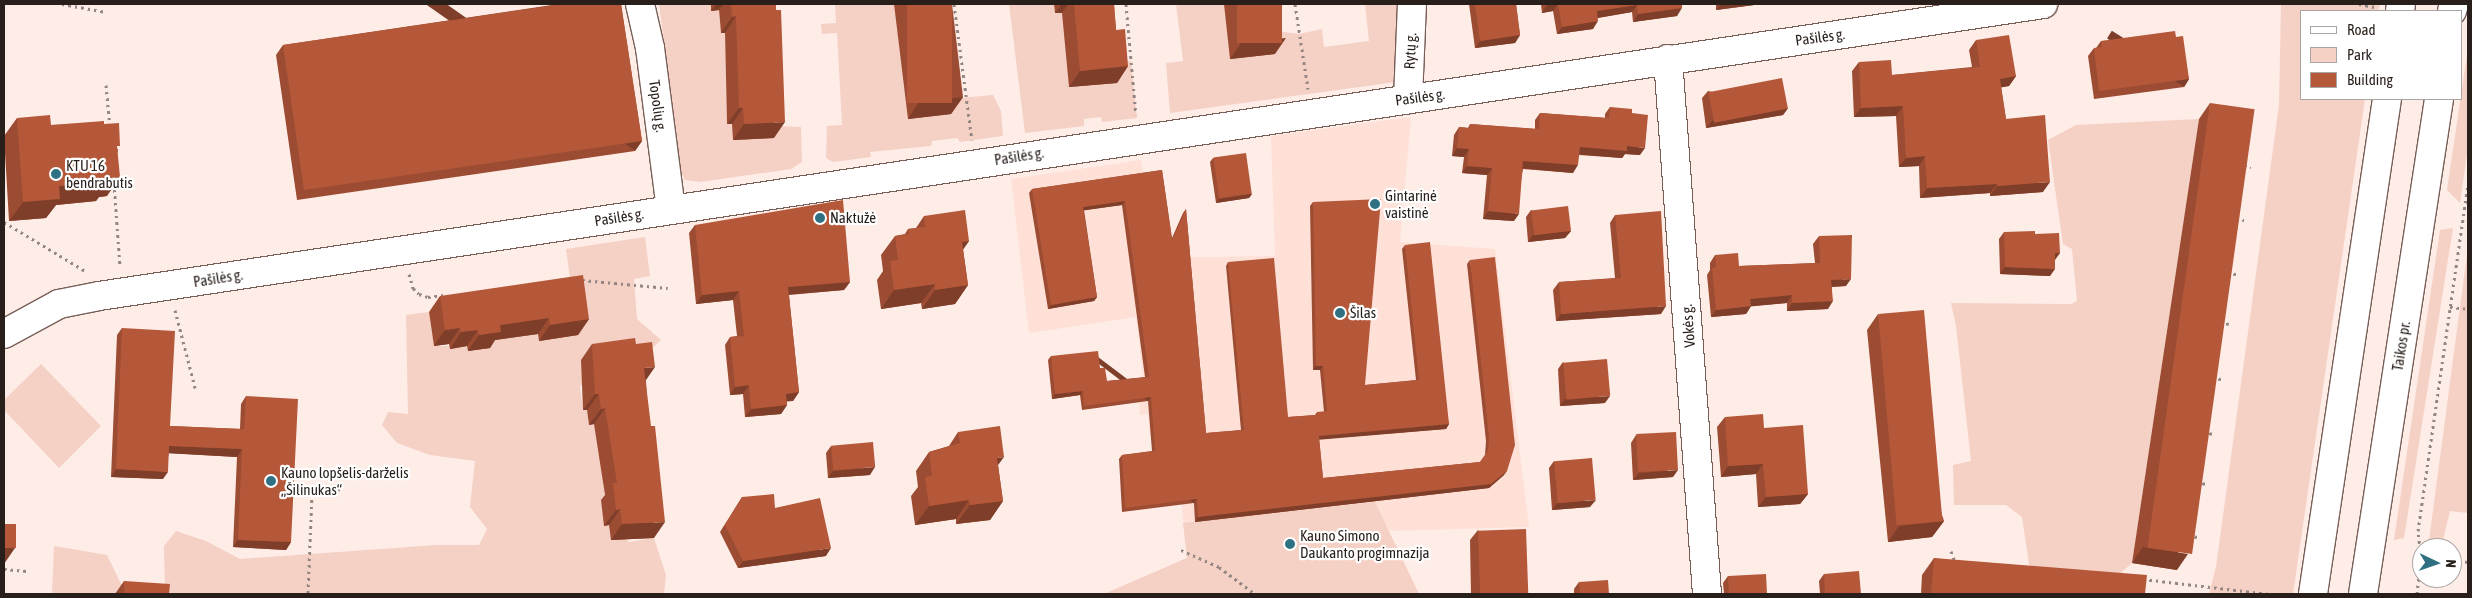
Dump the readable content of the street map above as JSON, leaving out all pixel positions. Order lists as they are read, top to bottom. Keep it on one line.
{"streets":{"street":["Pašilės g.","Rytų g.","Topolių g.","Vokės g.","Taikos pr."]},"crossings":[["Pašilės g.","Rytų g."],["Pašilės g.","Topolių g."],["Pašilės g.","Vokės g."]],"places":["KTU 16 bendrabutis","Gintarinė vaistinė","Naktužė","Šilas","Kauno lopšelis-darželis „Šilinukas“","Kauno Simono Daukanto progimnazija"],"legend":["Road","Park","Building"],"north":"right"}
